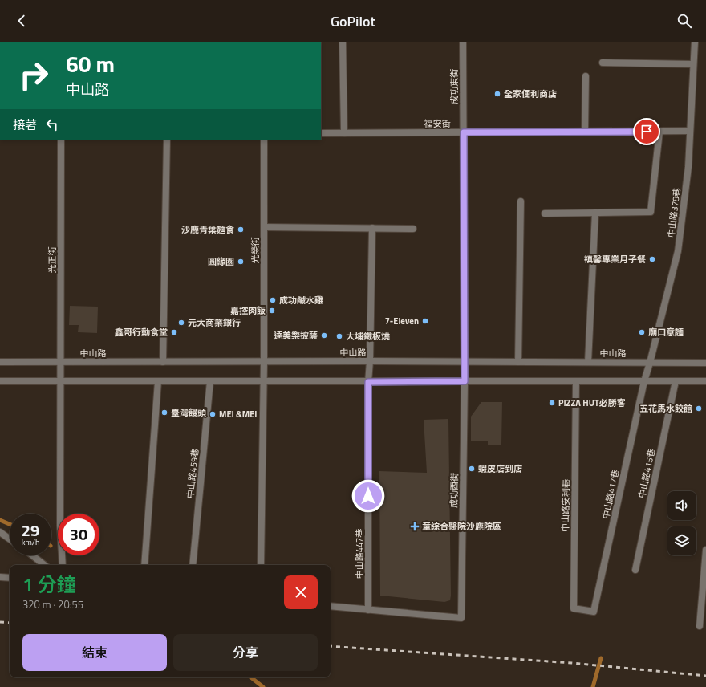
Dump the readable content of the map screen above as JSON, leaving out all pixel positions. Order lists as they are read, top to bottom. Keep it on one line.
{"streets":{"street":["成功東街","福安街","中山路378巷","光榮街","光正街","中山路","中山路459巷","中山路415巷","成功西街","中山路417巷","中山路安利巷","中山路447巷"]},"crossings":[["成功東街","福安街"],["成功東街","中山路"],["成功東街","成功西街"],["福安街","中山路378巷"],["中山路378巷","中山路"],["中山路378巷","中山路417巷"],["光榮街","中山路"],["光正街","中山路"],["中山路","中山路447巷"],["成功西街","中山路447巷"],["中山路417巷","中山路安利巷"]],"places":{"other":["全家便利商店","沙鹿青葉麵食","禛馨專業月子餐","圓緣園","成功鹹水雞","嘉控肉飯","7-Eleven","元大商業銀行","鑫哥行動食堂","廟口意麵","達美樂披薩","大埔鐵板燒","PIZZA HUT必勝客","五花馬水餃館","臺灣饅頭","MEI &MEI","蝦皮店到店"],"health":["童綜合醫院沙鹿院區"]},"page":{"header":"GoPilot","turn":["60 m","中山路"],"then":"接著","speed":"29 km/h","limit":"30","heading":["1 分鐘","320 m · 20:55"],"buttons":["結束","分享"]}}
